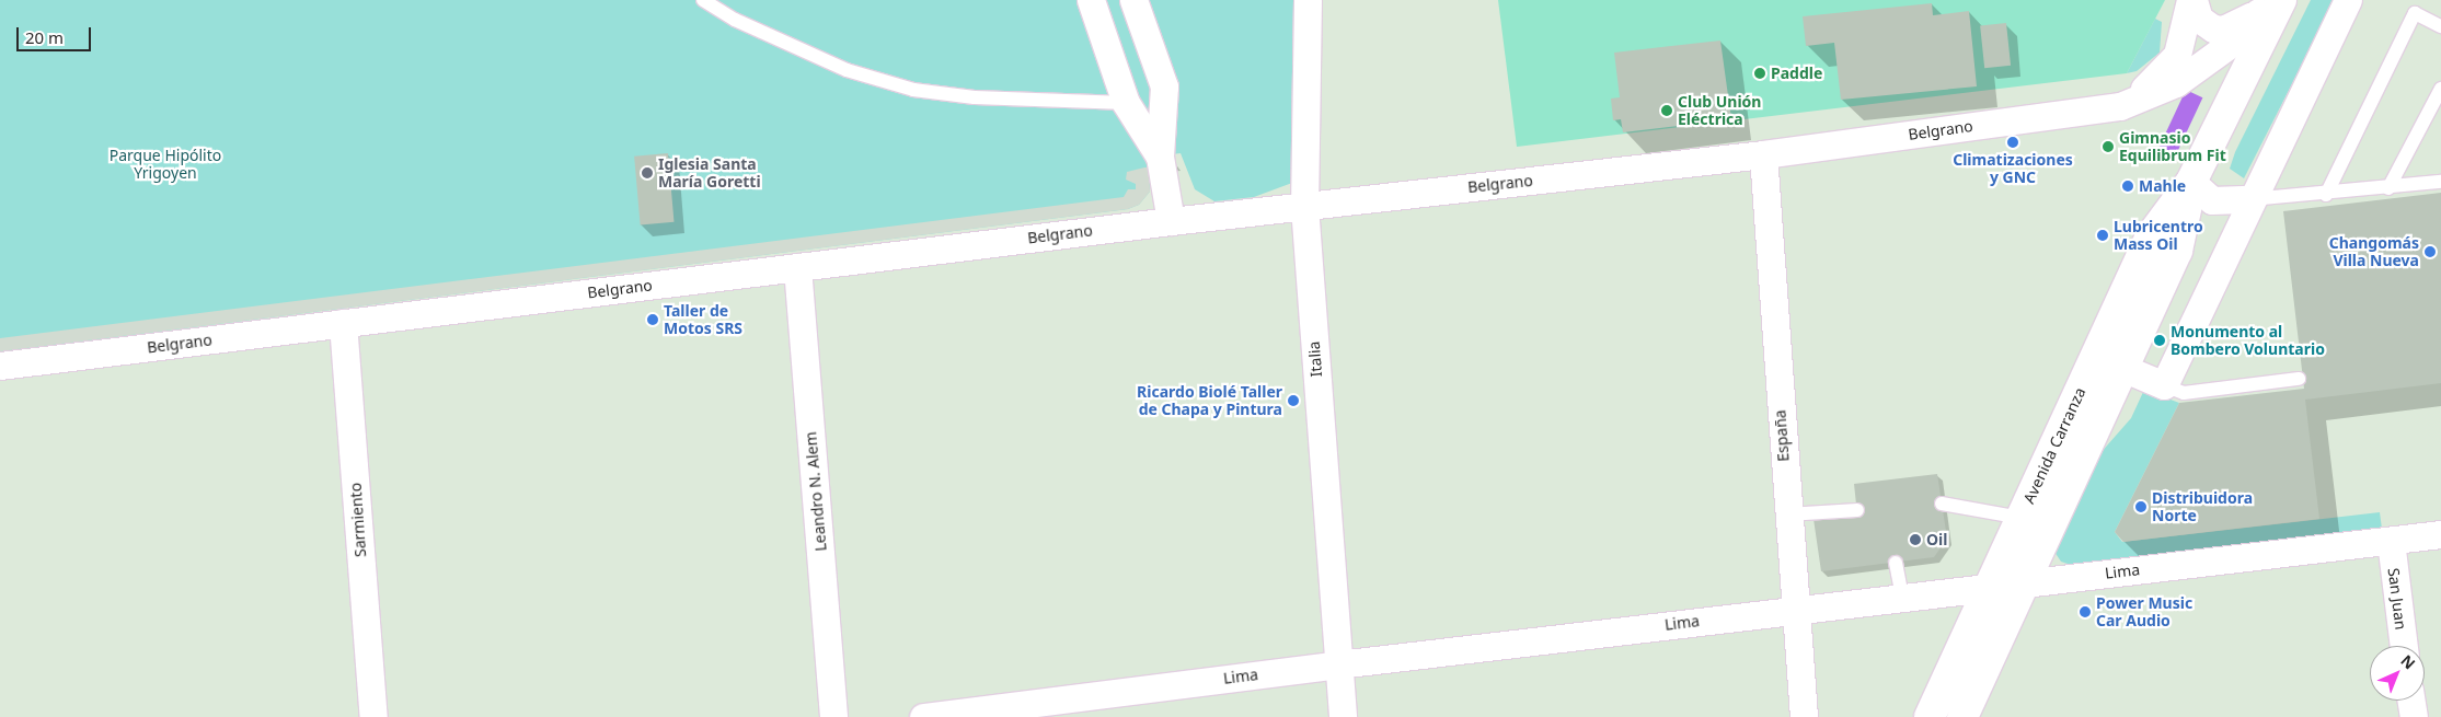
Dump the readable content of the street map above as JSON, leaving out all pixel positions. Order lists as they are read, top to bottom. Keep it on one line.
{"streets":{"main road":["Avenida Carranza"],"street":["Belgrano","Italia","España","Leandro N. Alem","Sarmiento","Lima","San Juan"]},"crossings":[["Belgrano","Italia"],["Belgrano","España"],["Belgrano","Leandro N. Alem"],["Belgrano","Sarmiento"],["Italia","Lima"],["España","Lima"],["Avenida Carranza","Lima"],["Lima","San Juan"]],"parks":["Parque Hipólito Yrigoyen"],"places":["Paddle","Club Unión Eléctrica","Climatizaciones y GNC","Gimnasio Equilibrum Fit","Iglesia Santa María Goretti","Mahle","Lubricentro Mass Oil","Changomás Villa Nueva","Taller de Motos SRS","Monumento al Bombero Voluntario","Ricardo Biolé Taller de Chapa y Pintura","Distribuidora Norte","Oil","Power Music Car Audio"],"scale_bar":"20 m","north":"top right"}
